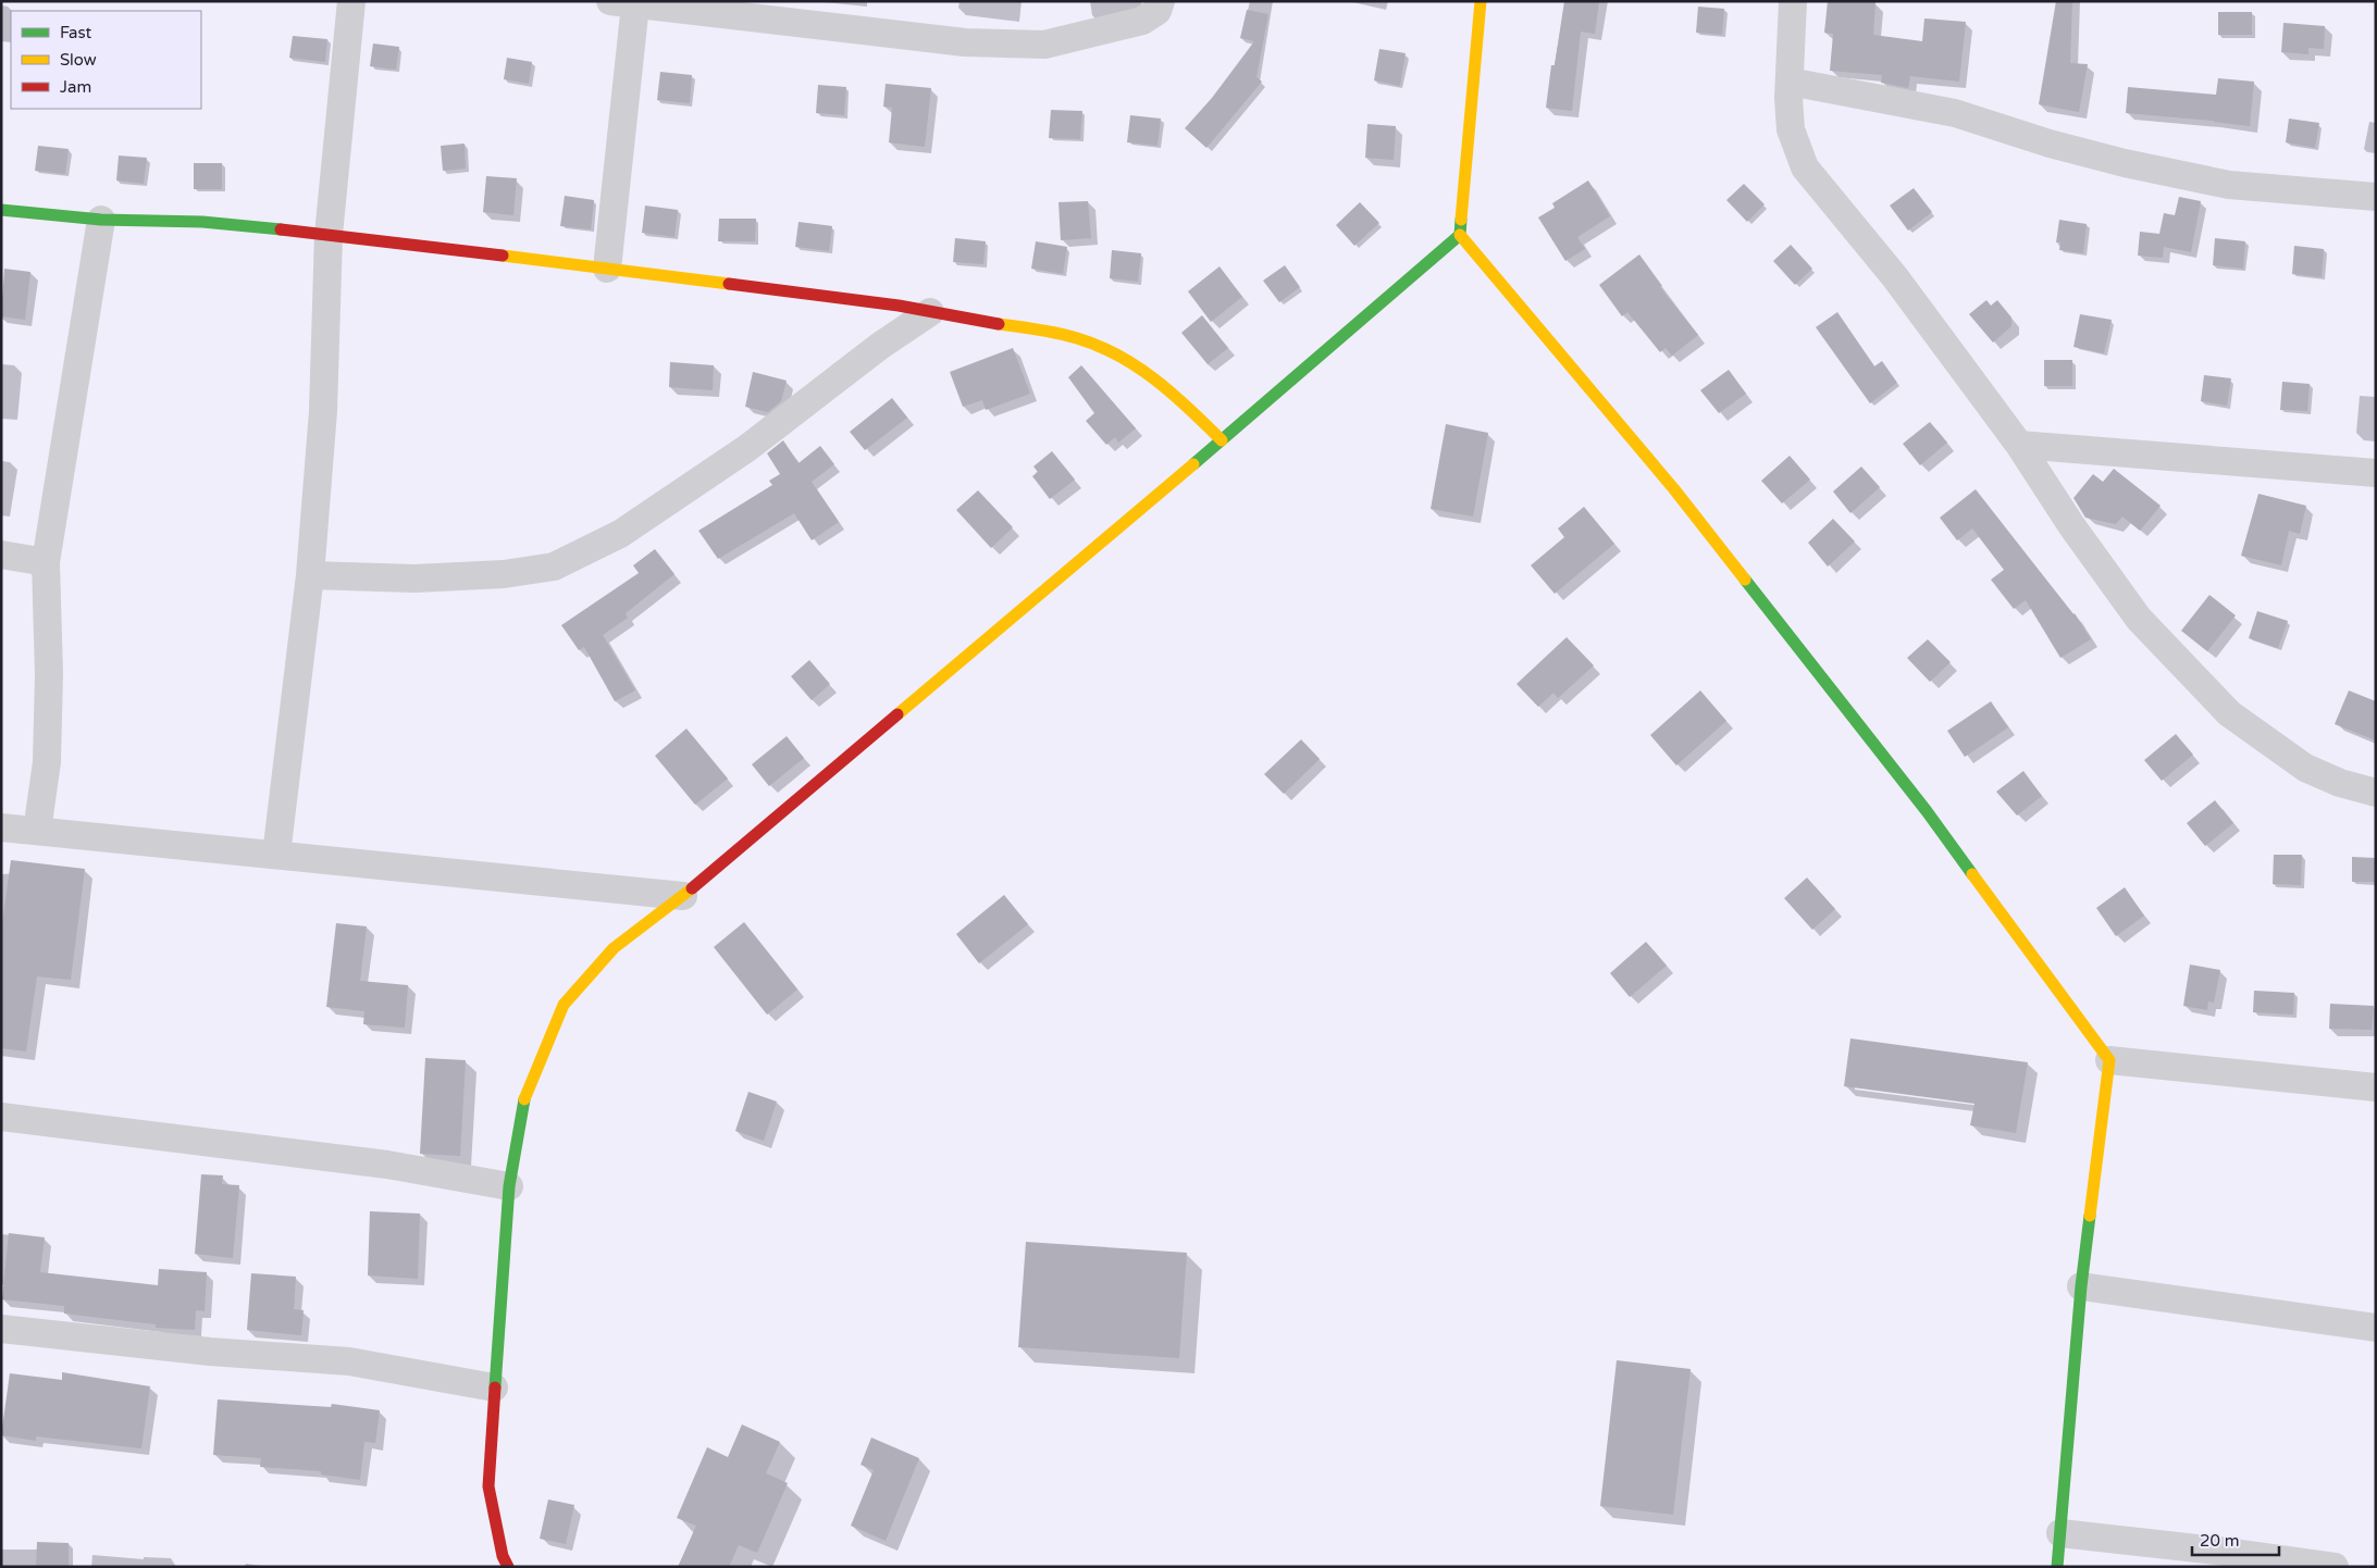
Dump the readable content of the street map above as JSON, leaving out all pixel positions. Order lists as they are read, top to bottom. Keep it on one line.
{"legend":["Fast","Slow","Jam"],"scale_bar":"20 m"}
